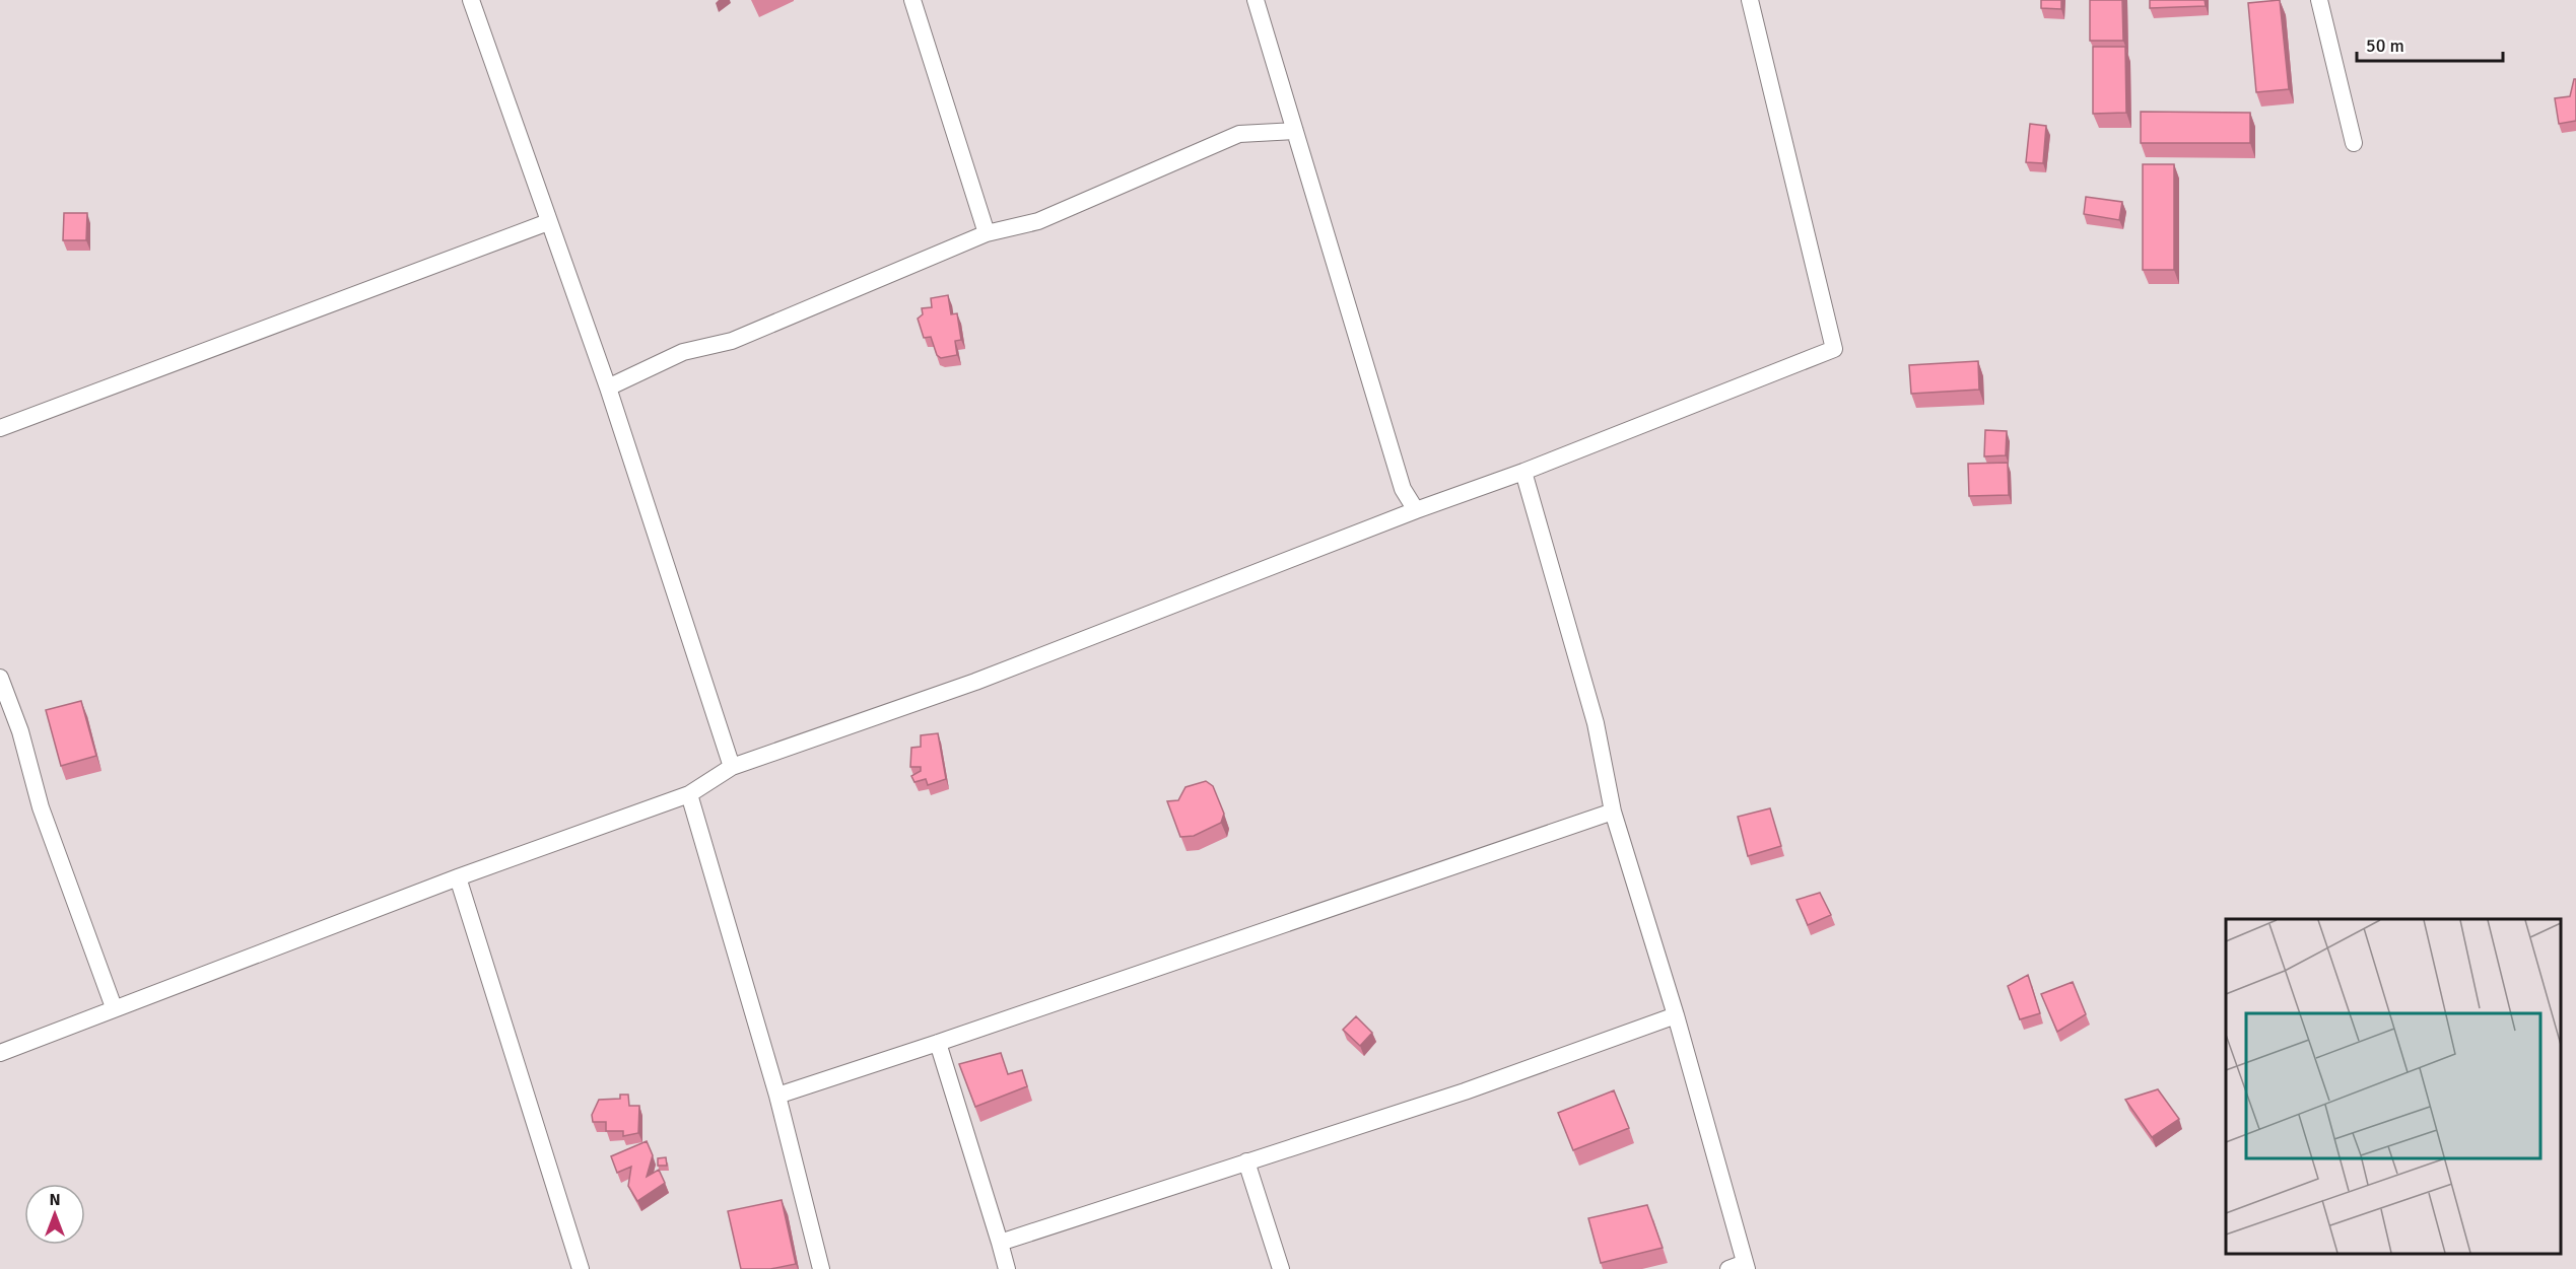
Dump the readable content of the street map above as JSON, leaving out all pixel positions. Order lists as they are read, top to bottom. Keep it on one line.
{"scale_bar":"50 m","north":"top"}
